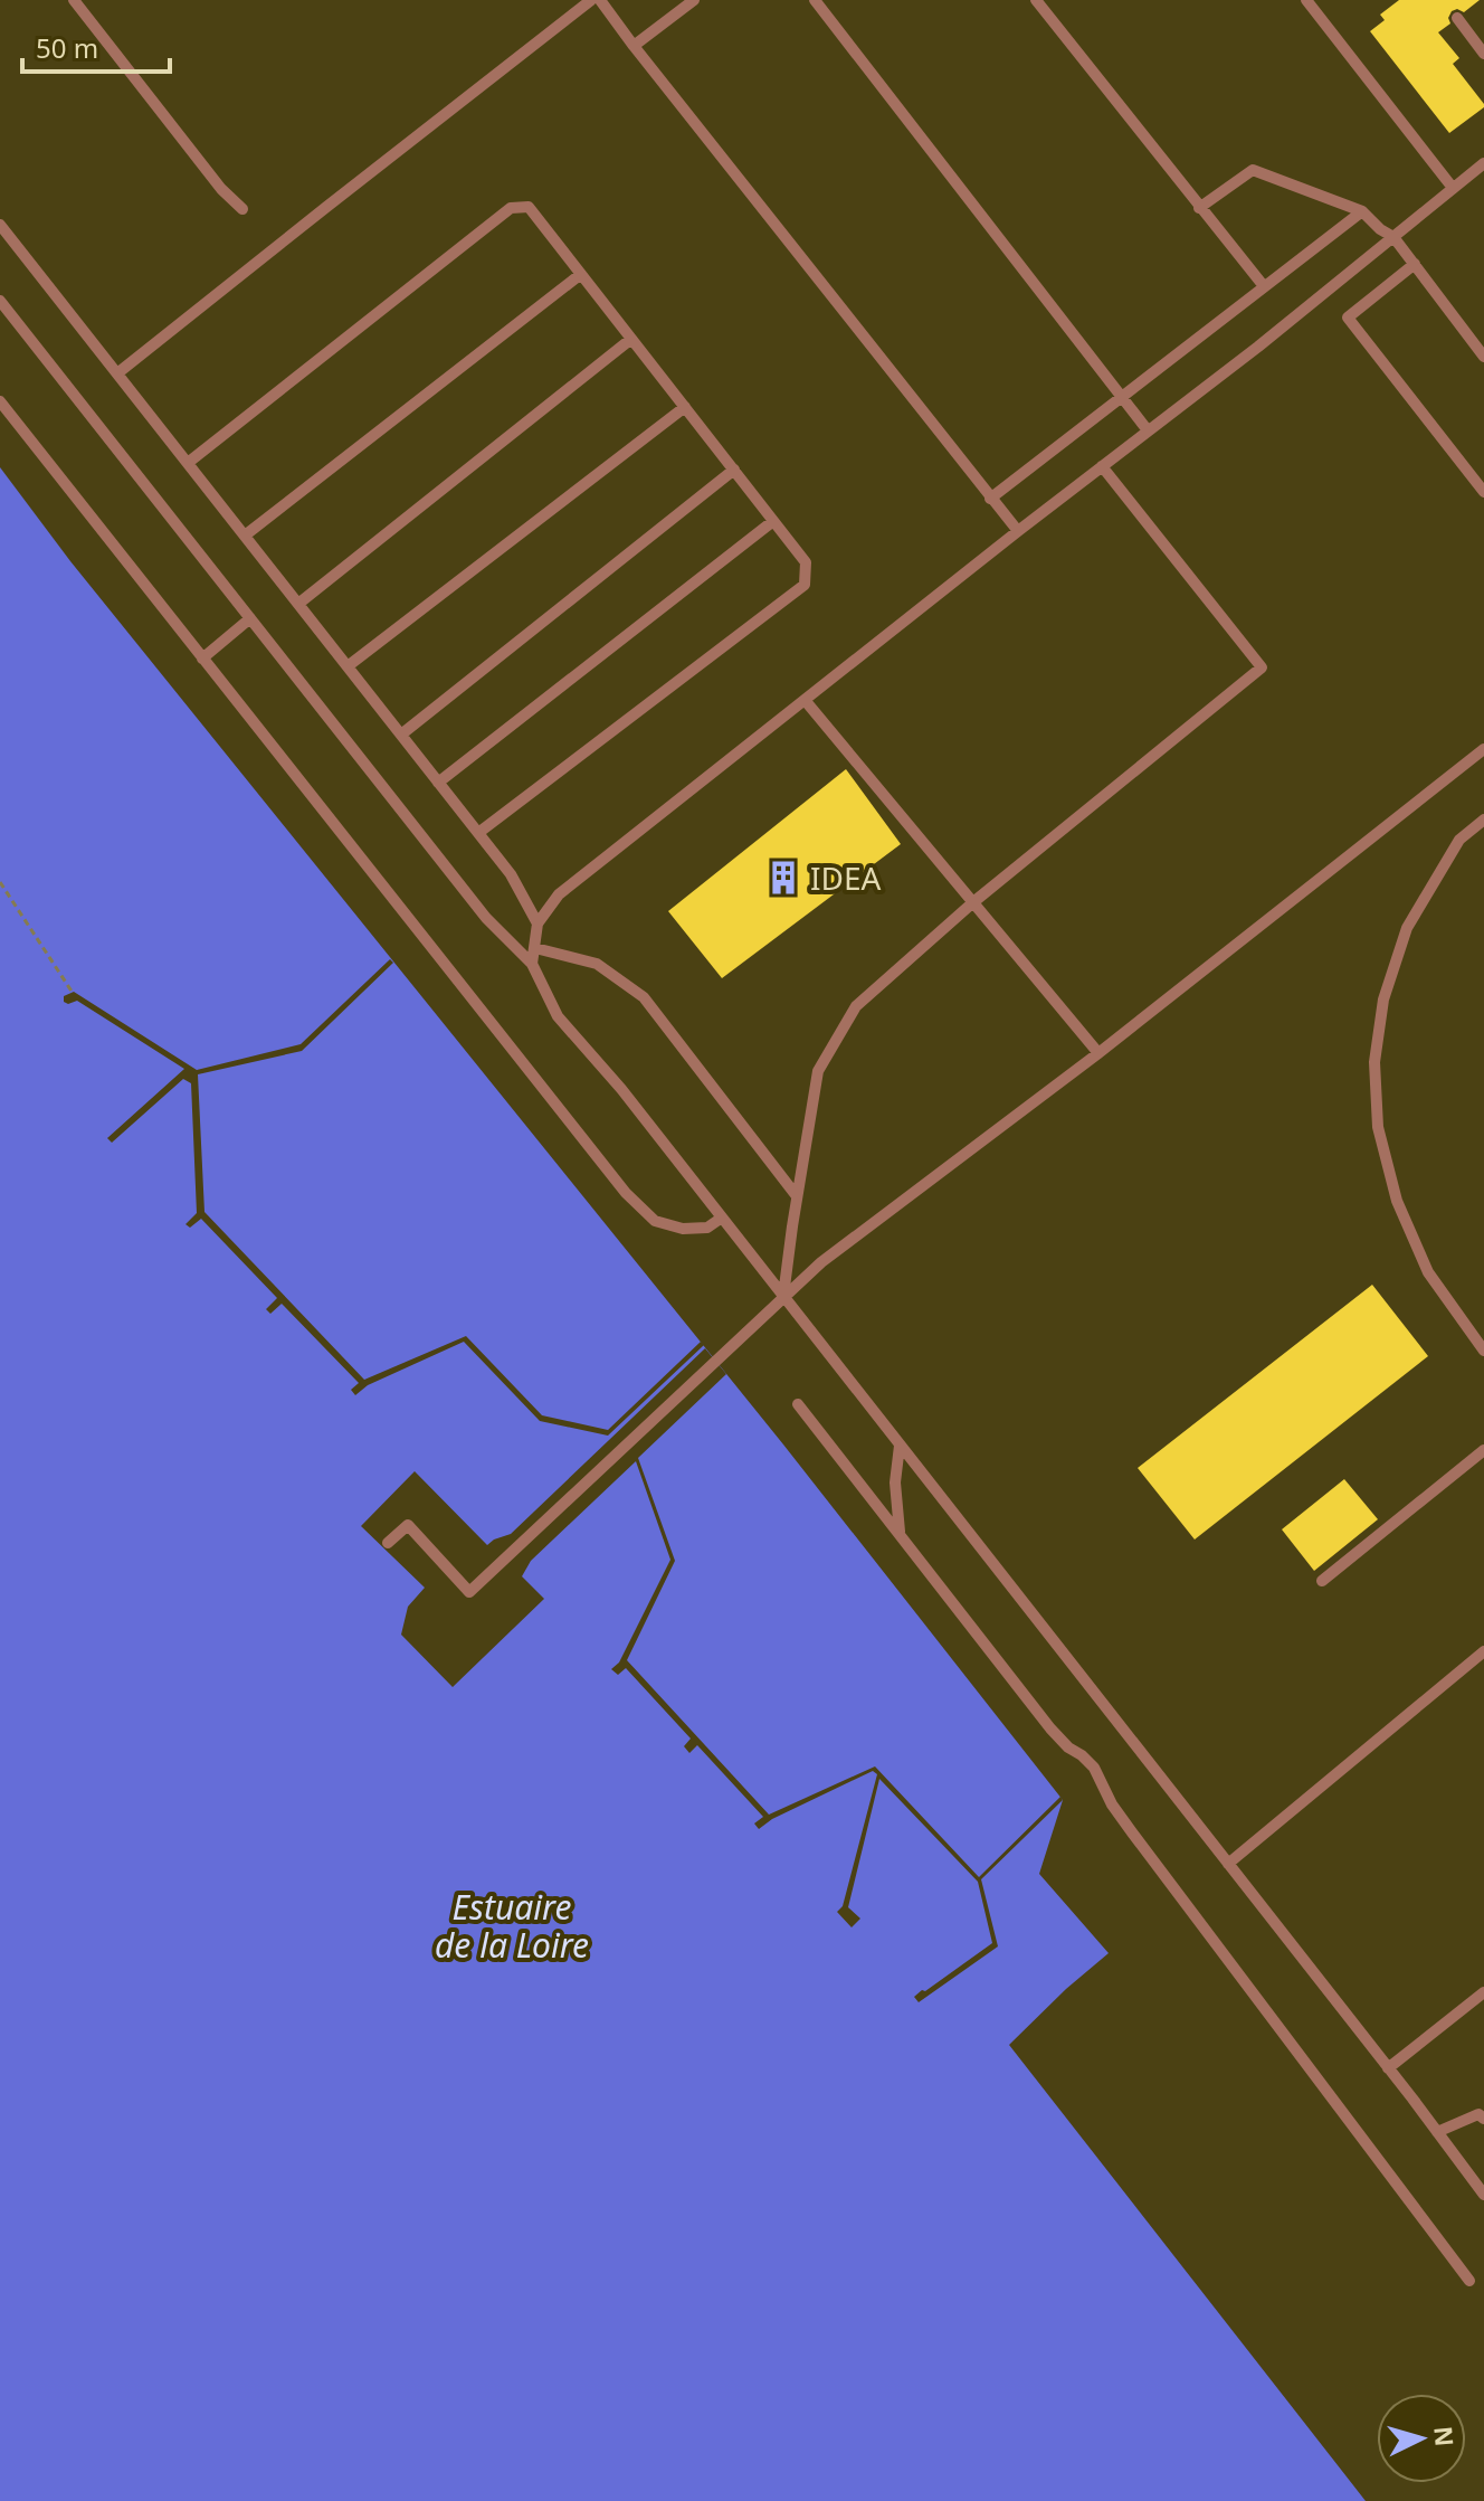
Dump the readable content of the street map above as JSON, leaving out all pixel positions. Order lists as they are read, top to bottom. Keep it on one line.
{"water":["Estuaire de la Loire"],"places":{"building":["IDEA"]},"scale_bar":"50 m","north":"right"}
